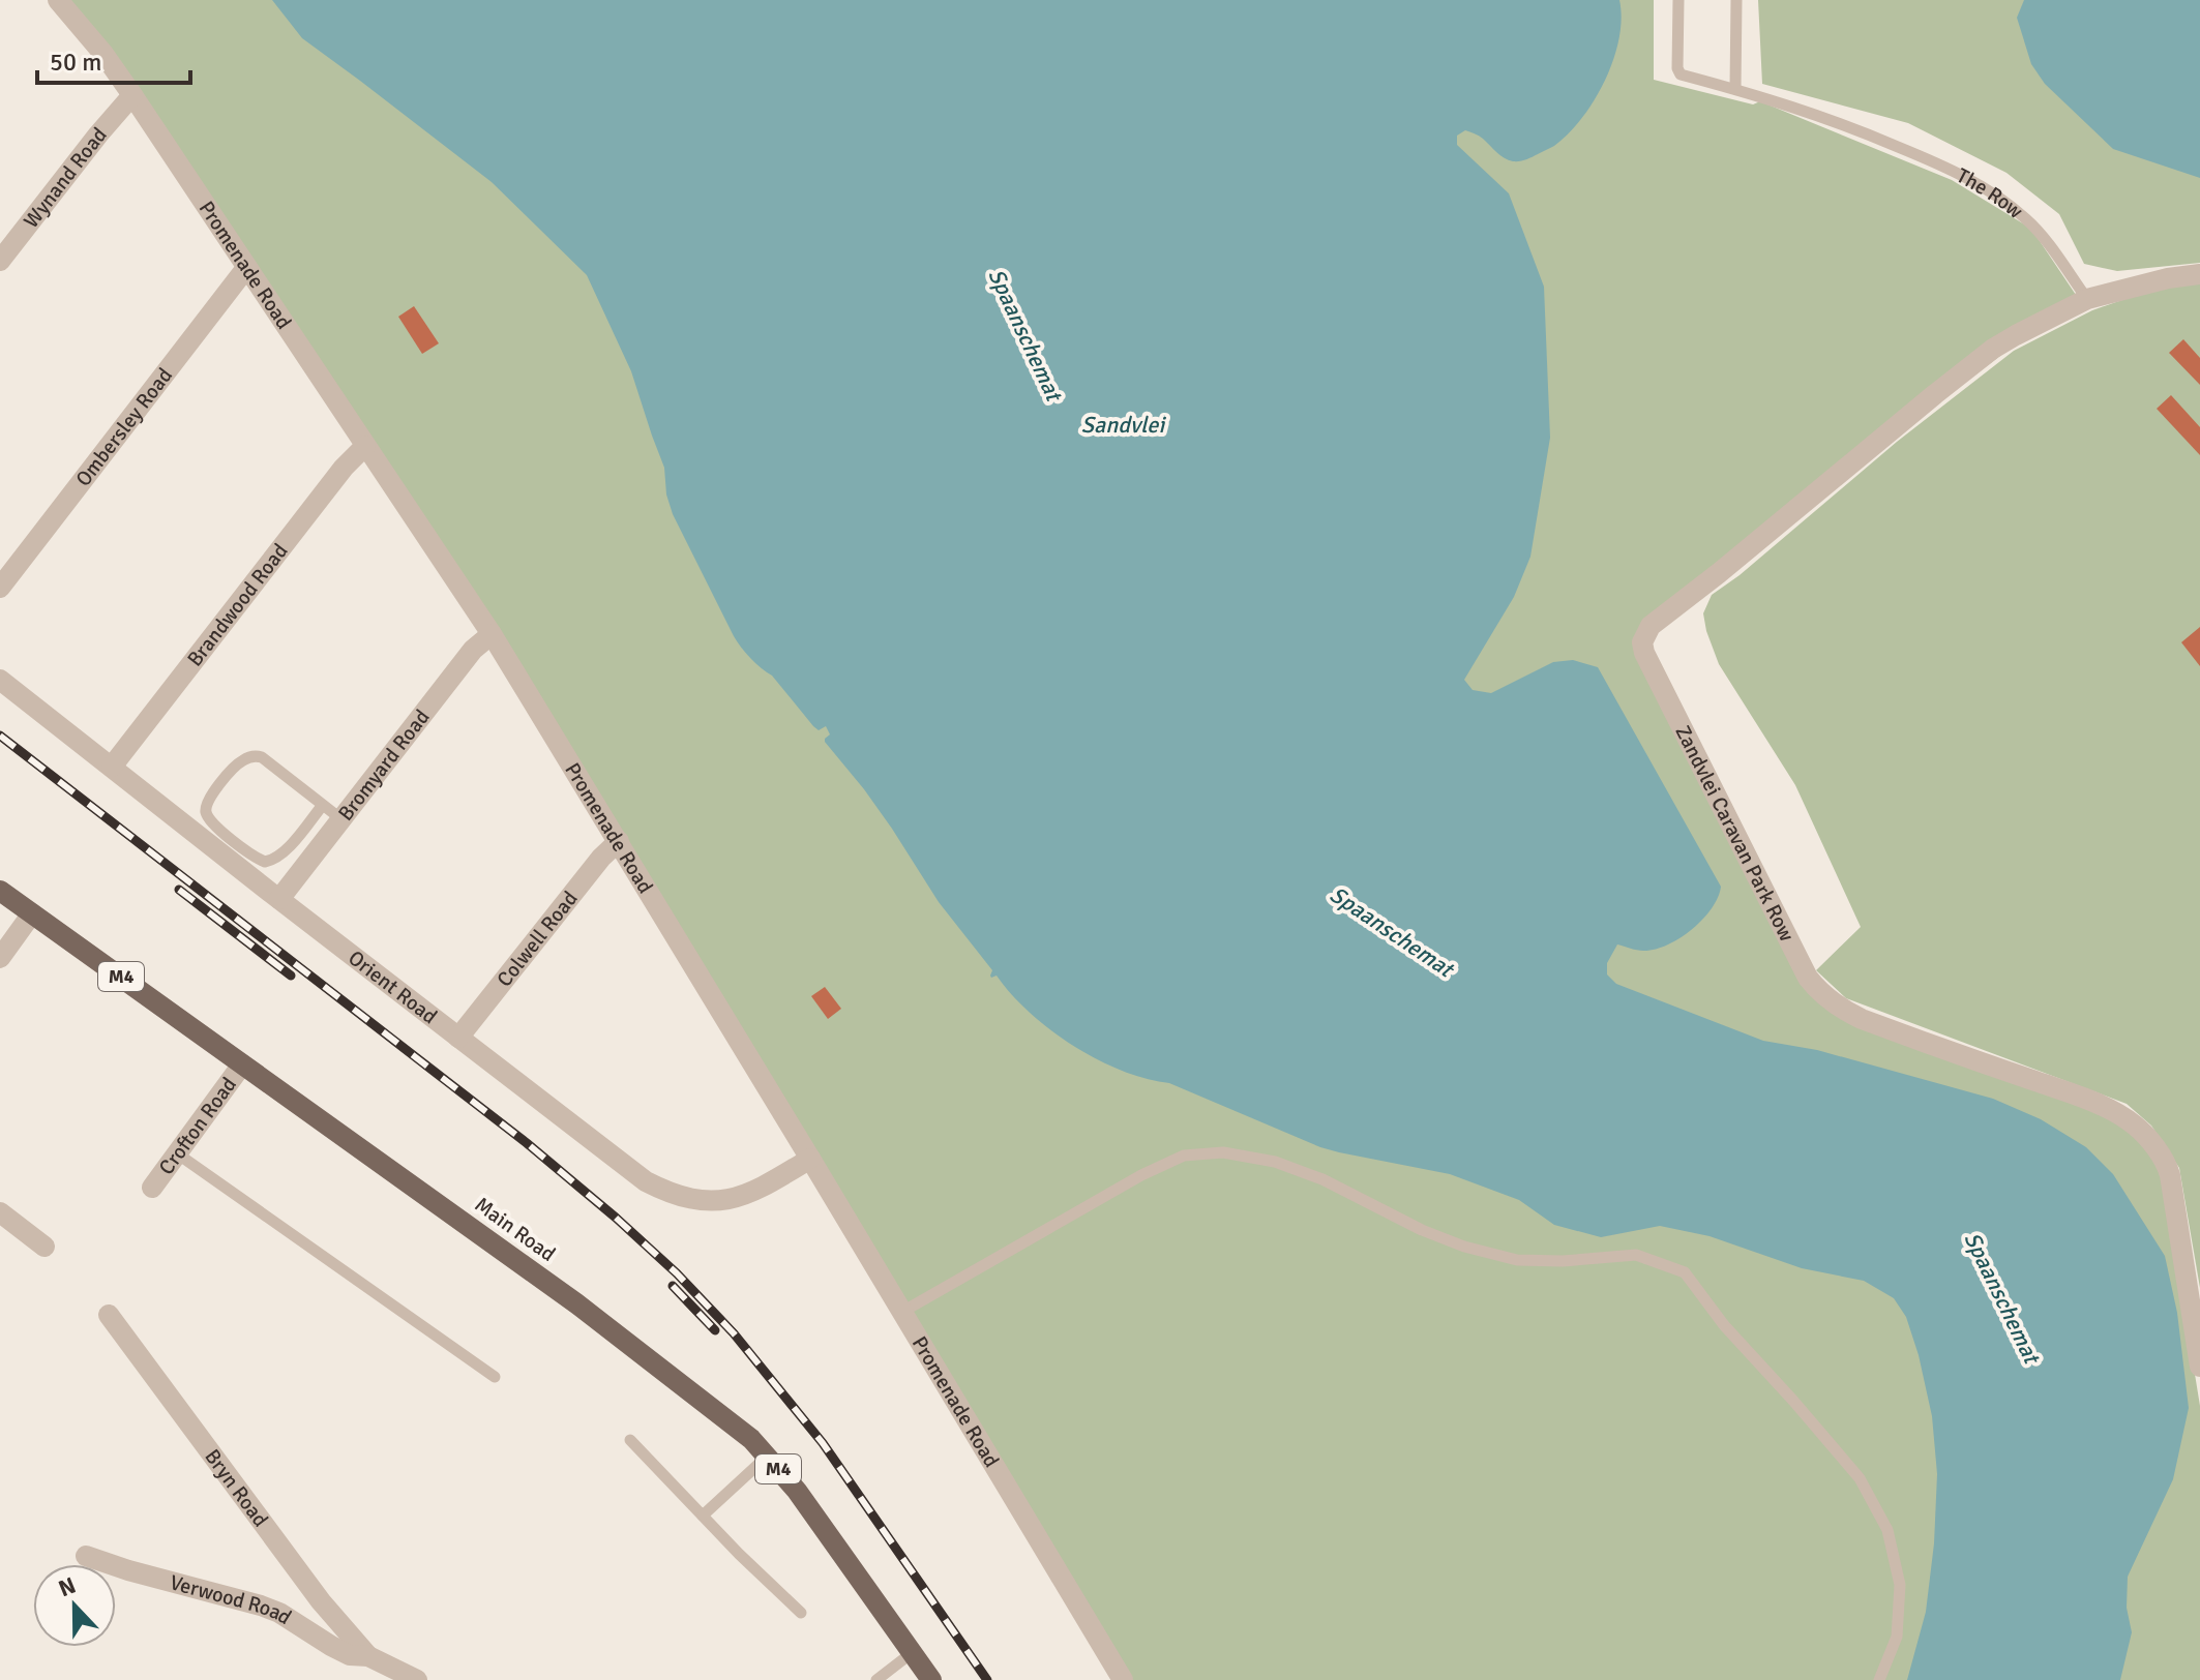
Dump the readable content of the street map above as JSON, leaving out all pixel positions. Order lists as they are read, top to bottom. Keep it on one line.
{"streets":{"main road":["M4","Main Road"],"street":["Wynand Road","Promenade Road","Ombersley Road","Brandwood Road","Bromyard Road","Zandvlei Caravan Park Row","Colwell Road","Orient Road","Crofton Road","Bryn Road","Verwood Road"],"lane":["The Row"]},"crossings":[["Wynand Road","Promenade Road"],["The Row","Zandvlei Caravan Park Row"],["Promenade Road","Ombersley Road"],["Promenade Road","Brandwood Road"],["Promenade Road","Bromyard Road"],["Promenade Road","Colwell Road"],["Promenade Road","Orient Road"],["Brandwood Road","Orient Road"],["Bromyard Road","Orient Road"],["Colwell Road","Orient Road"],["Crofton Road","Main Road"],["Bryn Road","Verwood Road"]],"water":["Spaanschemat","Sandvlei"],"scale_bar":"50 m","north":"top"}
